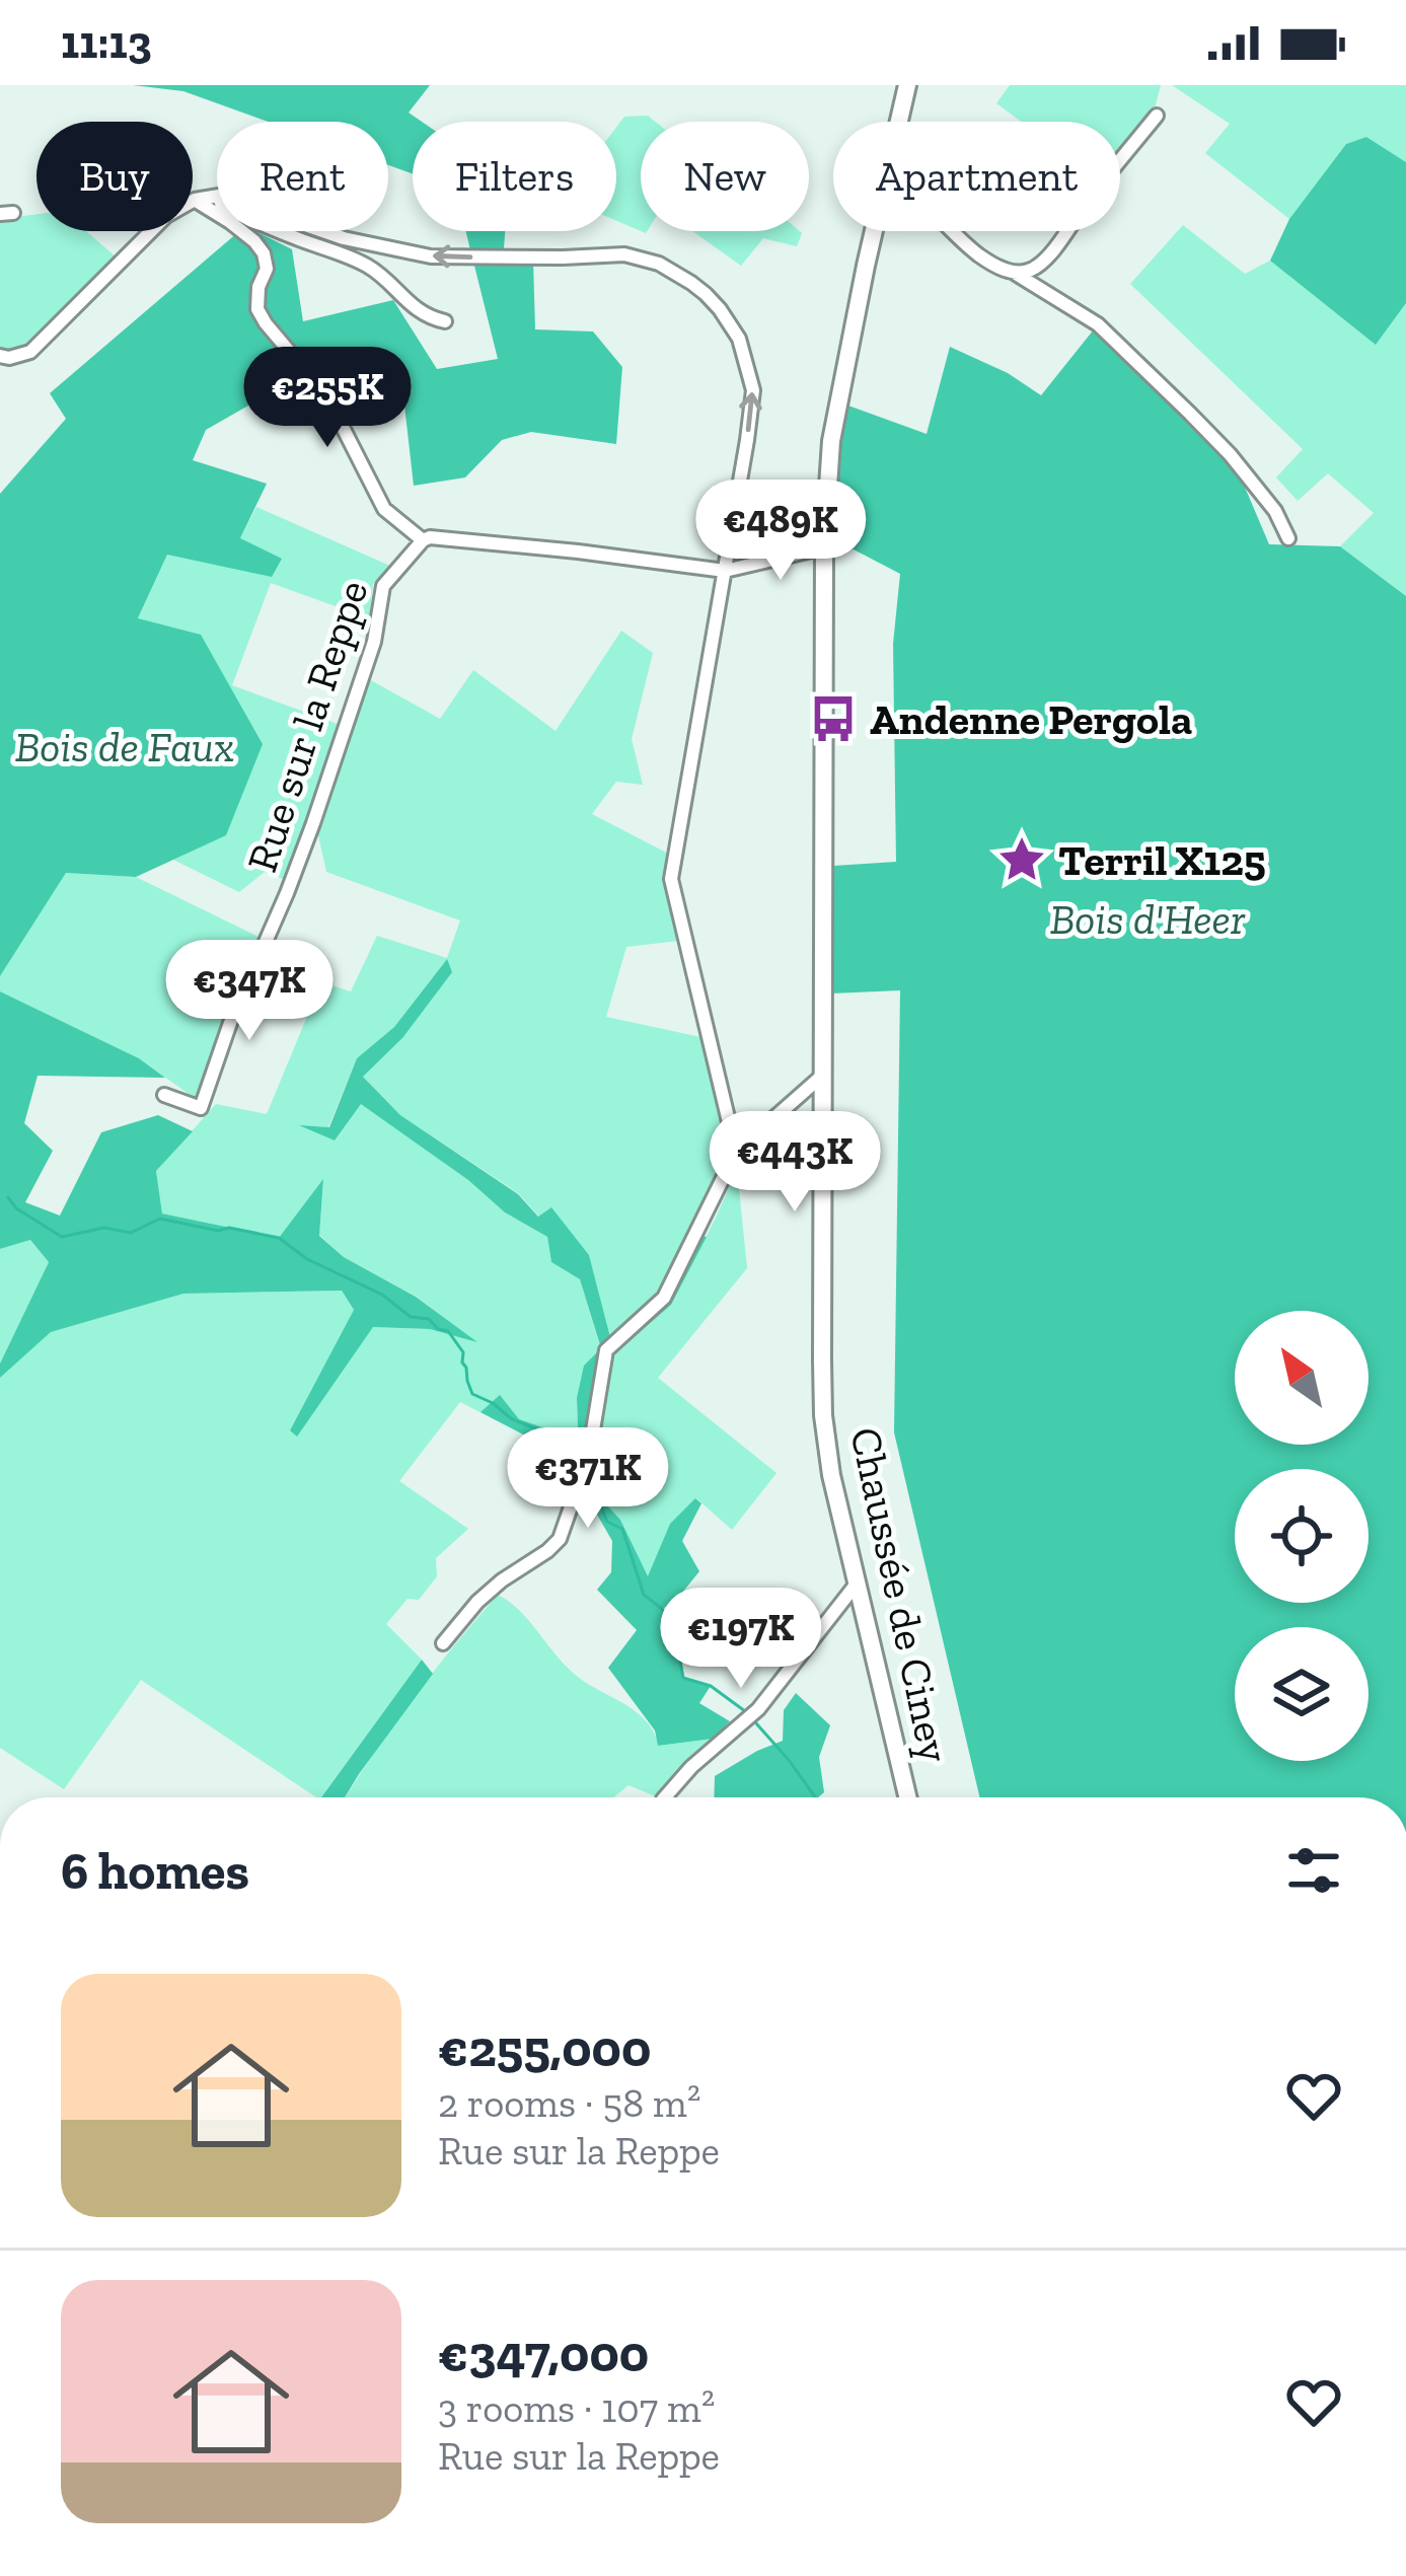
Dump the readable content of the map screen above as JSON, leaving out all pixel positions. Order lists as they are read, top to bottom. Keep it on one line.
{"streets":{"main road":["Chaussée de Ciney"],"street":["Rue sur la Reppe"]},"parks":["Bois de Faux","Bois d'Heer"],"places":{"bus stop":["Andenne Pergola"],"place":["Terril X125"]},"north":"top left","page":{"status":"11:13","chip":["Buy","Rent","Filters","New","Apartment"],"price":["€255K","€489K","€347K","€443K","€371K","€197K"],"heading":"6 homes","list":[{"name":"€255,000","note":"2 rooms · 58 m² · Rue sur la Reppe"},{"name":"€347,000","note":"3 rooms · 107 m² · Rue sur la Reppe"}]}}
